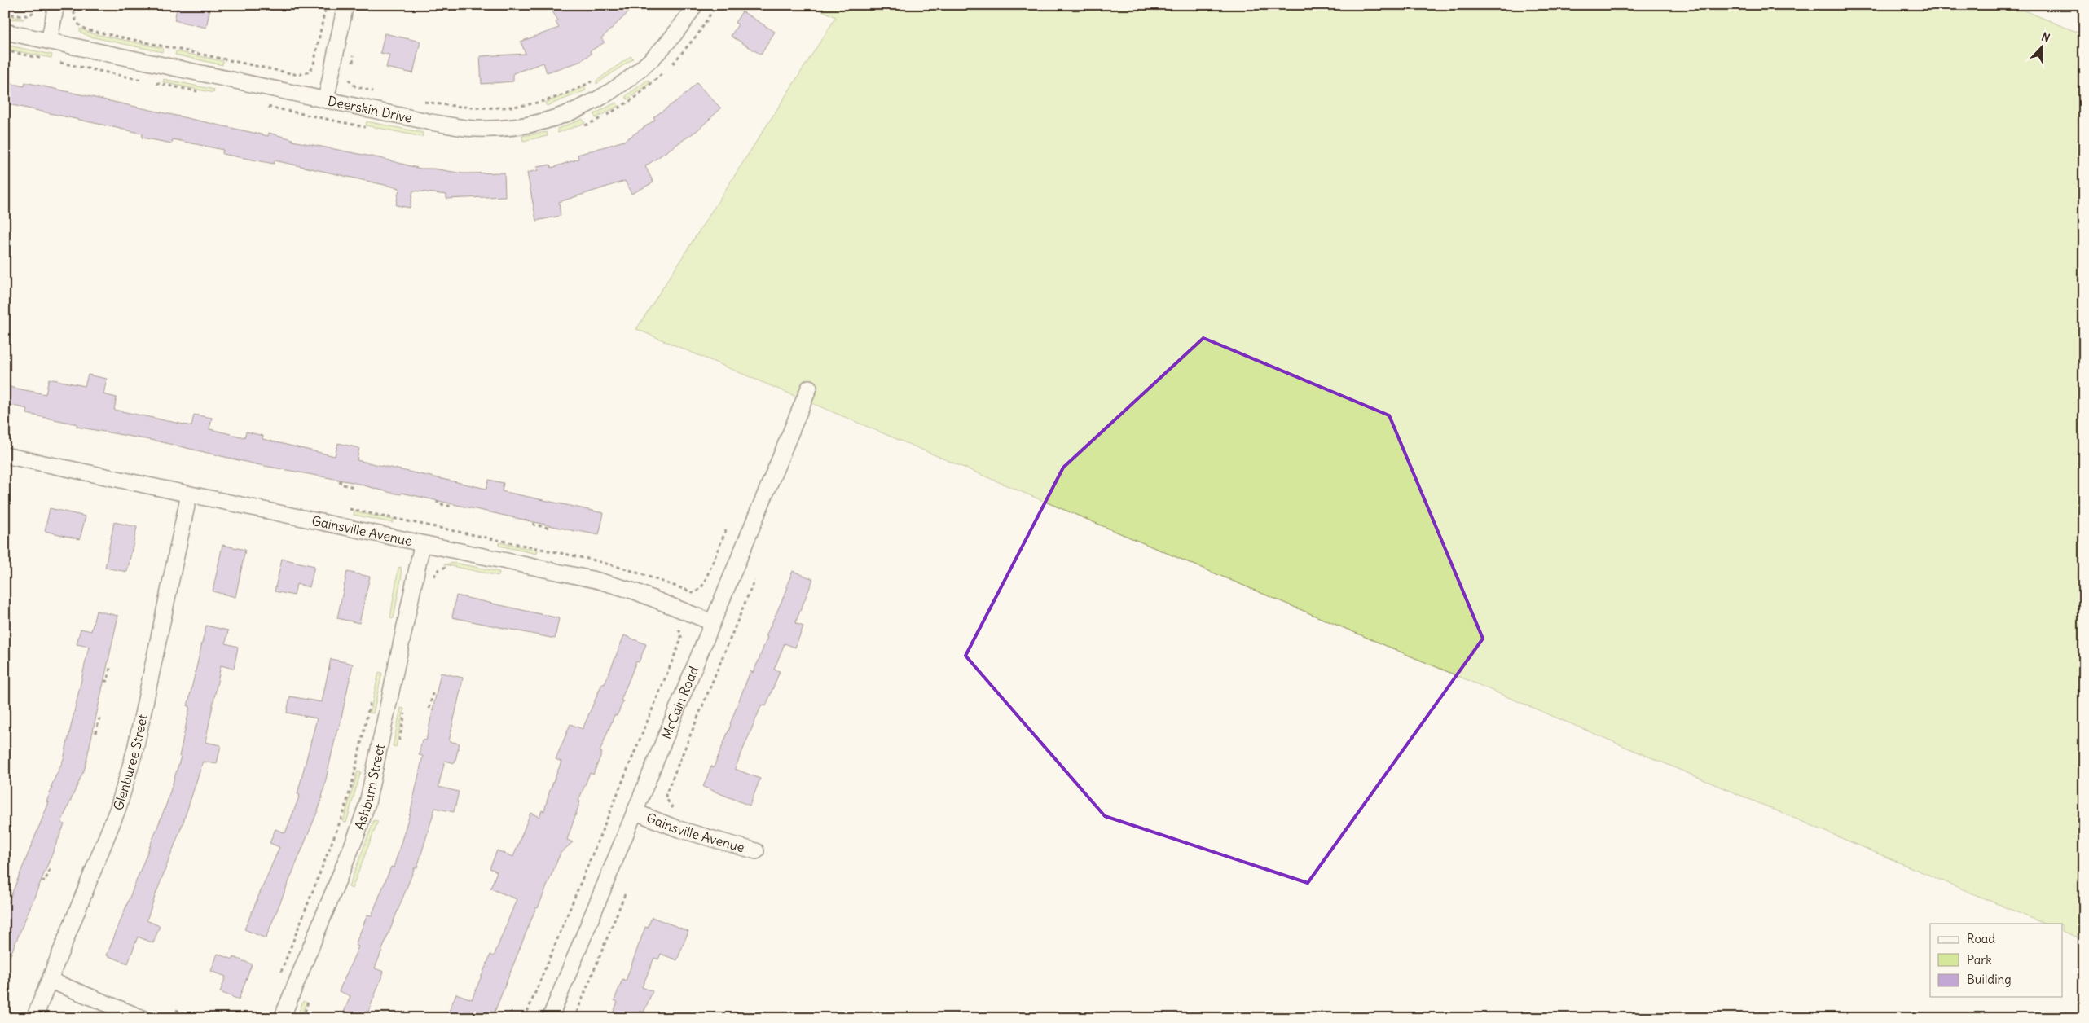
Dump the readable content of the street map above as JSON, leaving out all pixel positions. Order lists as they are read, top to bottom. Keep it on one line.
{"streets":{"street":["Deerskin Drive","Gainsville Avenue","McCain Road","Glenburee Street","Ashburn Street"]},"crossings":[["Gainsville Avenue","McCain Road"],["Gainsville Avenue","Glenburee Street"],["Gainsville Avenue","Ashburn Street"]],"legend":["Road","Park","Building"],"north":"top"}
